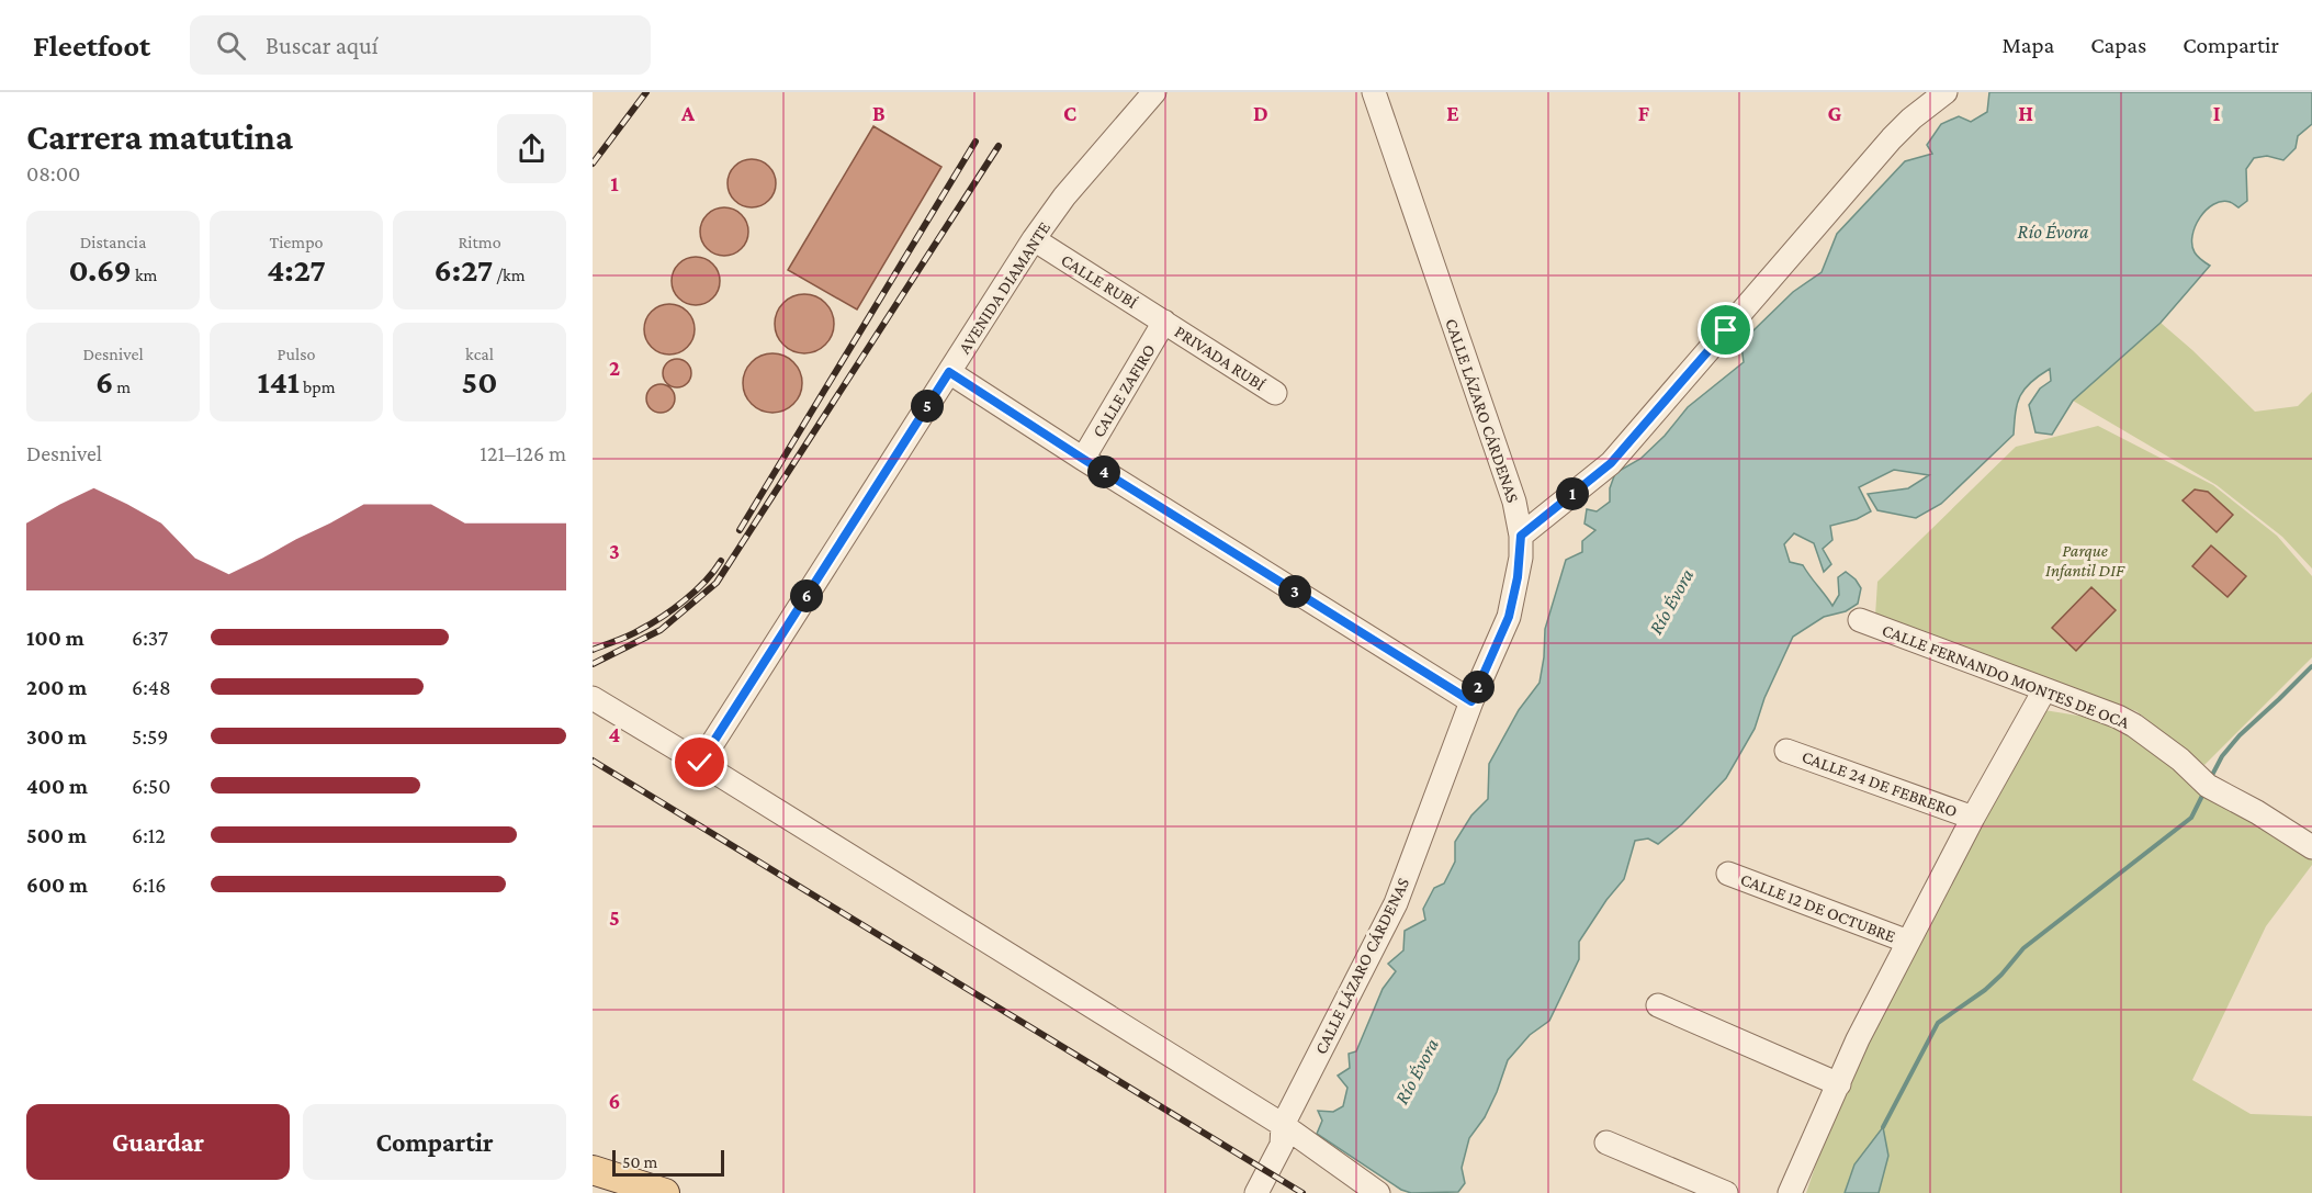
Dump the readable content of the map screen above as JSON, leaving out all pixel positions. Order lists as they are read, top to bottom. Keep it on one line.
{"streets":{"street":["CALLE RUBÍ","AVENIDA DIAMANTE","PRIVADA RUBÍ","CALLE ZAFIRO","CALLE LÁZARO CÁRDENAS","CALLE FERNANDO MONTES DE OCA","CALLE 24 DE FEBRERO","CALLE 12 DE OCTUBRE"]},"crossings":[["CALLE RUBÍ","AVENIDA DIAMANTE"],["CALLE RUBÍ","PRIVADA RUBÍ"],["CALLE RUBÍ","CALLE ZAFIRO"],["PRIVADA RUBÍ","CALLE ZAFIRO"]],"water":["Río Évora"],"parks":["Parque Infantil DIF"],"scale_bar":"50 m","page":{"header":"Fleetfoot","search":"Buscar aquí","nav":["Mapa","Capas","Compartir"],"heading":["Carrera matutina","08:00"],"stats":[["Distancia","0.69 km"],["Tiempo","4:27"],["Ritmo","6:27 /km"],["Desnivel","6 m"],["Pulso","141 bpm"],["kcal","50"]],"pins":["5","4","1","3","6","2"],"chart":["Desnivel","121–126 m"],"list":[{"name":"100 m","note":"6:37"},{"name":"200 m","note":"6:48"},{"name":"300 m","note":"5:59"},{"name":"400 m","note":"6:50"},{"name":"500 m","note":"6:12"},{"name":"600 m","note":"6:16"}],"buttons":["Guardar","Compartir"],"scale":"50 m"},"grid":{"columns":["A","B","C","D","E","F","G","H","I"],"rows":["1","2","3","4","5","6"]}}
